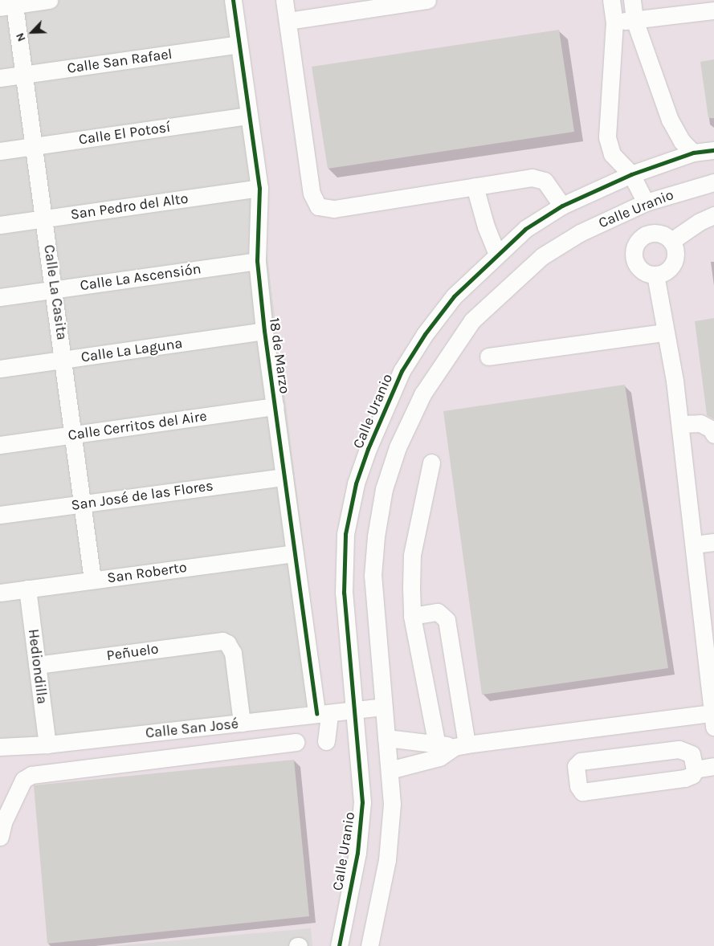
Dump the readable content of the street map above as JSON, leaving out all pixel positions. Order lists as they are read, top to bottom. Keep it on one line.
{"streets":{"street":["Calle San Rafael","Calle El Potosí","San Pedro del Alto","Calle Uranio","Calle La Ascensión","Calle La Casita","Calle La Laguna","18 de Marzo","Calle Cerritos del Aire","San José de las Flores","San Roberto","Peñuelo","Hediondilla","Calle San José"]},"crossings":[["Calle San Rafael","Calle La Casita"],["Calle San Rafael","18 de Marzo"],["Calle El Potosí","Calle La Casita"],["Calle El Potosí","18 de Marzo"],["San Pedro del Alto","Calle La Casita"],["San Pedro del Alto","18 de Marzo"],["Calle Uranio","Calle San José"],["Calle La Ascensión","Calle La Casita"],["Calle La Ascensión","18 de Marzo"],["Calle La Casita","Calle La Laguna"],["Calle La Casita","Calle Cerritos del Aire"],["Calle La Casita","San José de las Flores"],["Calle La Casita","San Roberto"],["Calle La Laguna","18 de Marzo"],["18 de Marzo","Calle Cerritos del Aire"],["18 de Marzo","San José de las Flores"],["18 de Marzo","San Roberto"],["18 de Marzo","Calle San José"],["San Roberto","Hediondilla"],["Peñuelo","Hediondilla"],["Peñuelo","Calle San José"],["Hediondilla","Calle San José"]],"north":"bottom left"}
